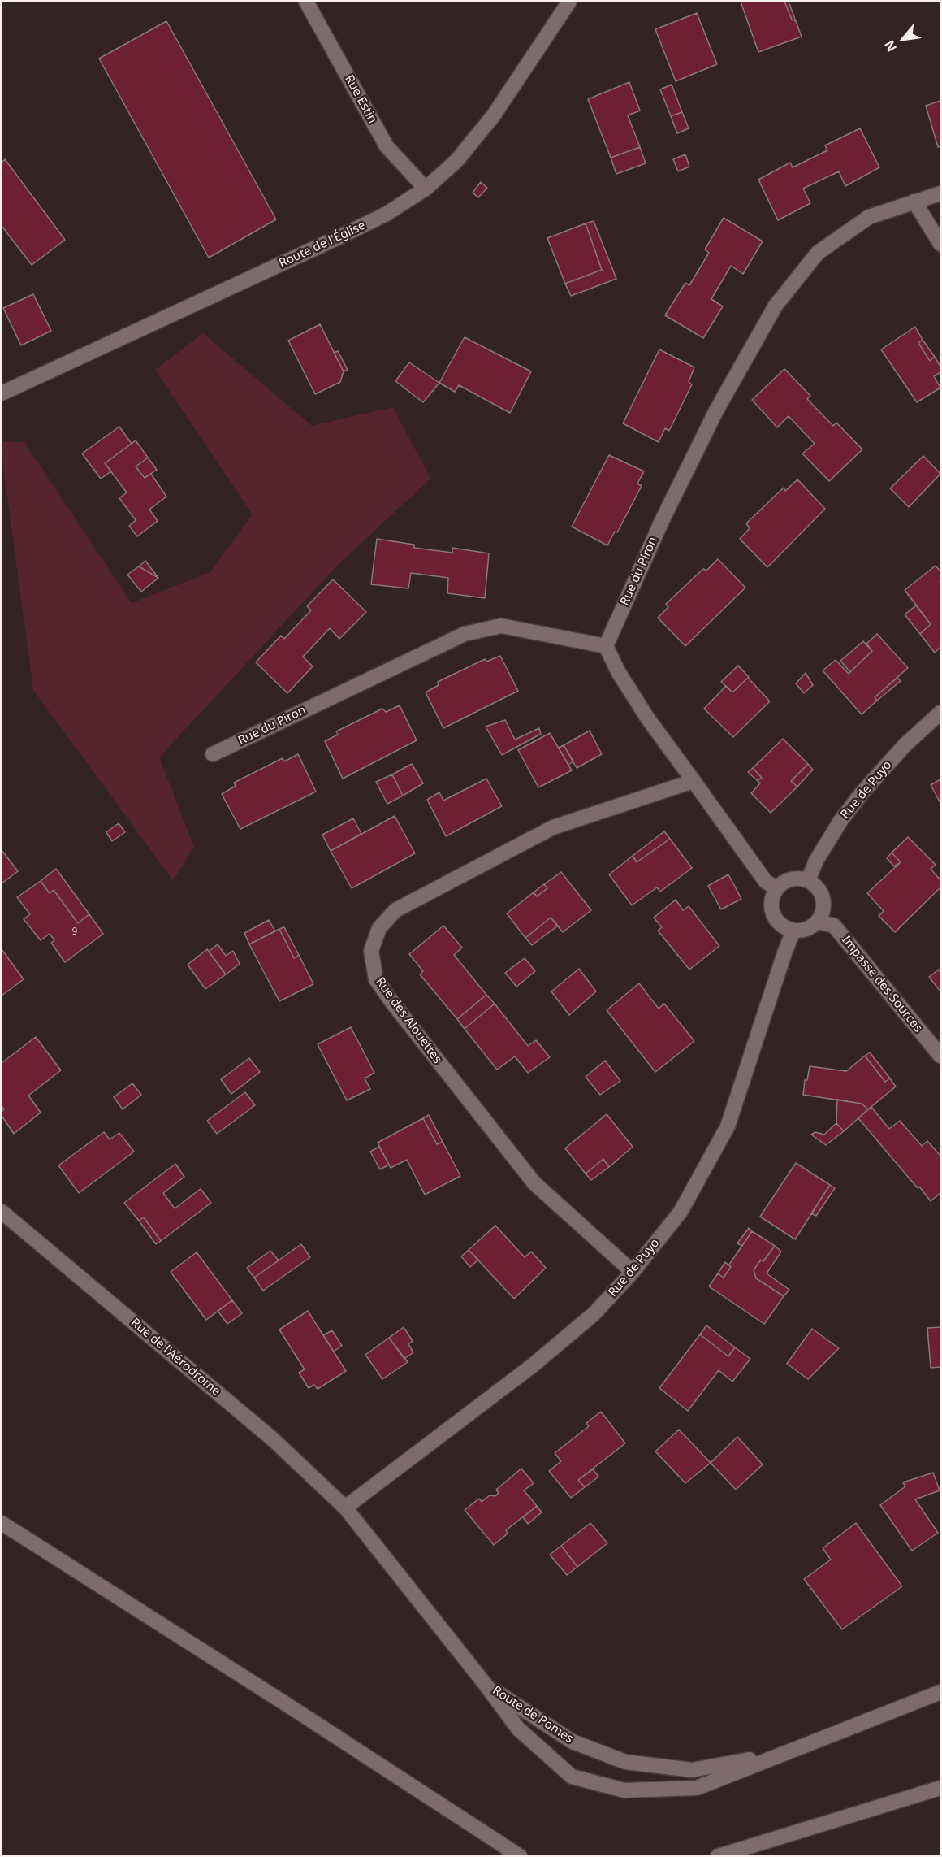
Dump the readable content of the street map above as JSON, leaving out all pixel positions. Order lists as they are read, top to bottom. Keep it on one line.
{"streets":{"street":["Rue Estin","Route de l'Église","Rue du Piron","Rue de Puyo","Impasse des Sources","Rue des Alouettes","Rue de l'Aérodrome","Route de Pomes"]},"crossings":[["Rue Estin","Route de l'Église"],["Rue de Puyo","Impasse des Sources"],["Rue de Puyo","Rue des Alouettes"],["Rue de Puyo","Rue de l'Aérodrome"],["Rue de Puyo","Route de Pomes"],["Rue de l'Aérodrome","Route de Pomes"]],"house_numbers":["9"],"north":"bottom left"}
